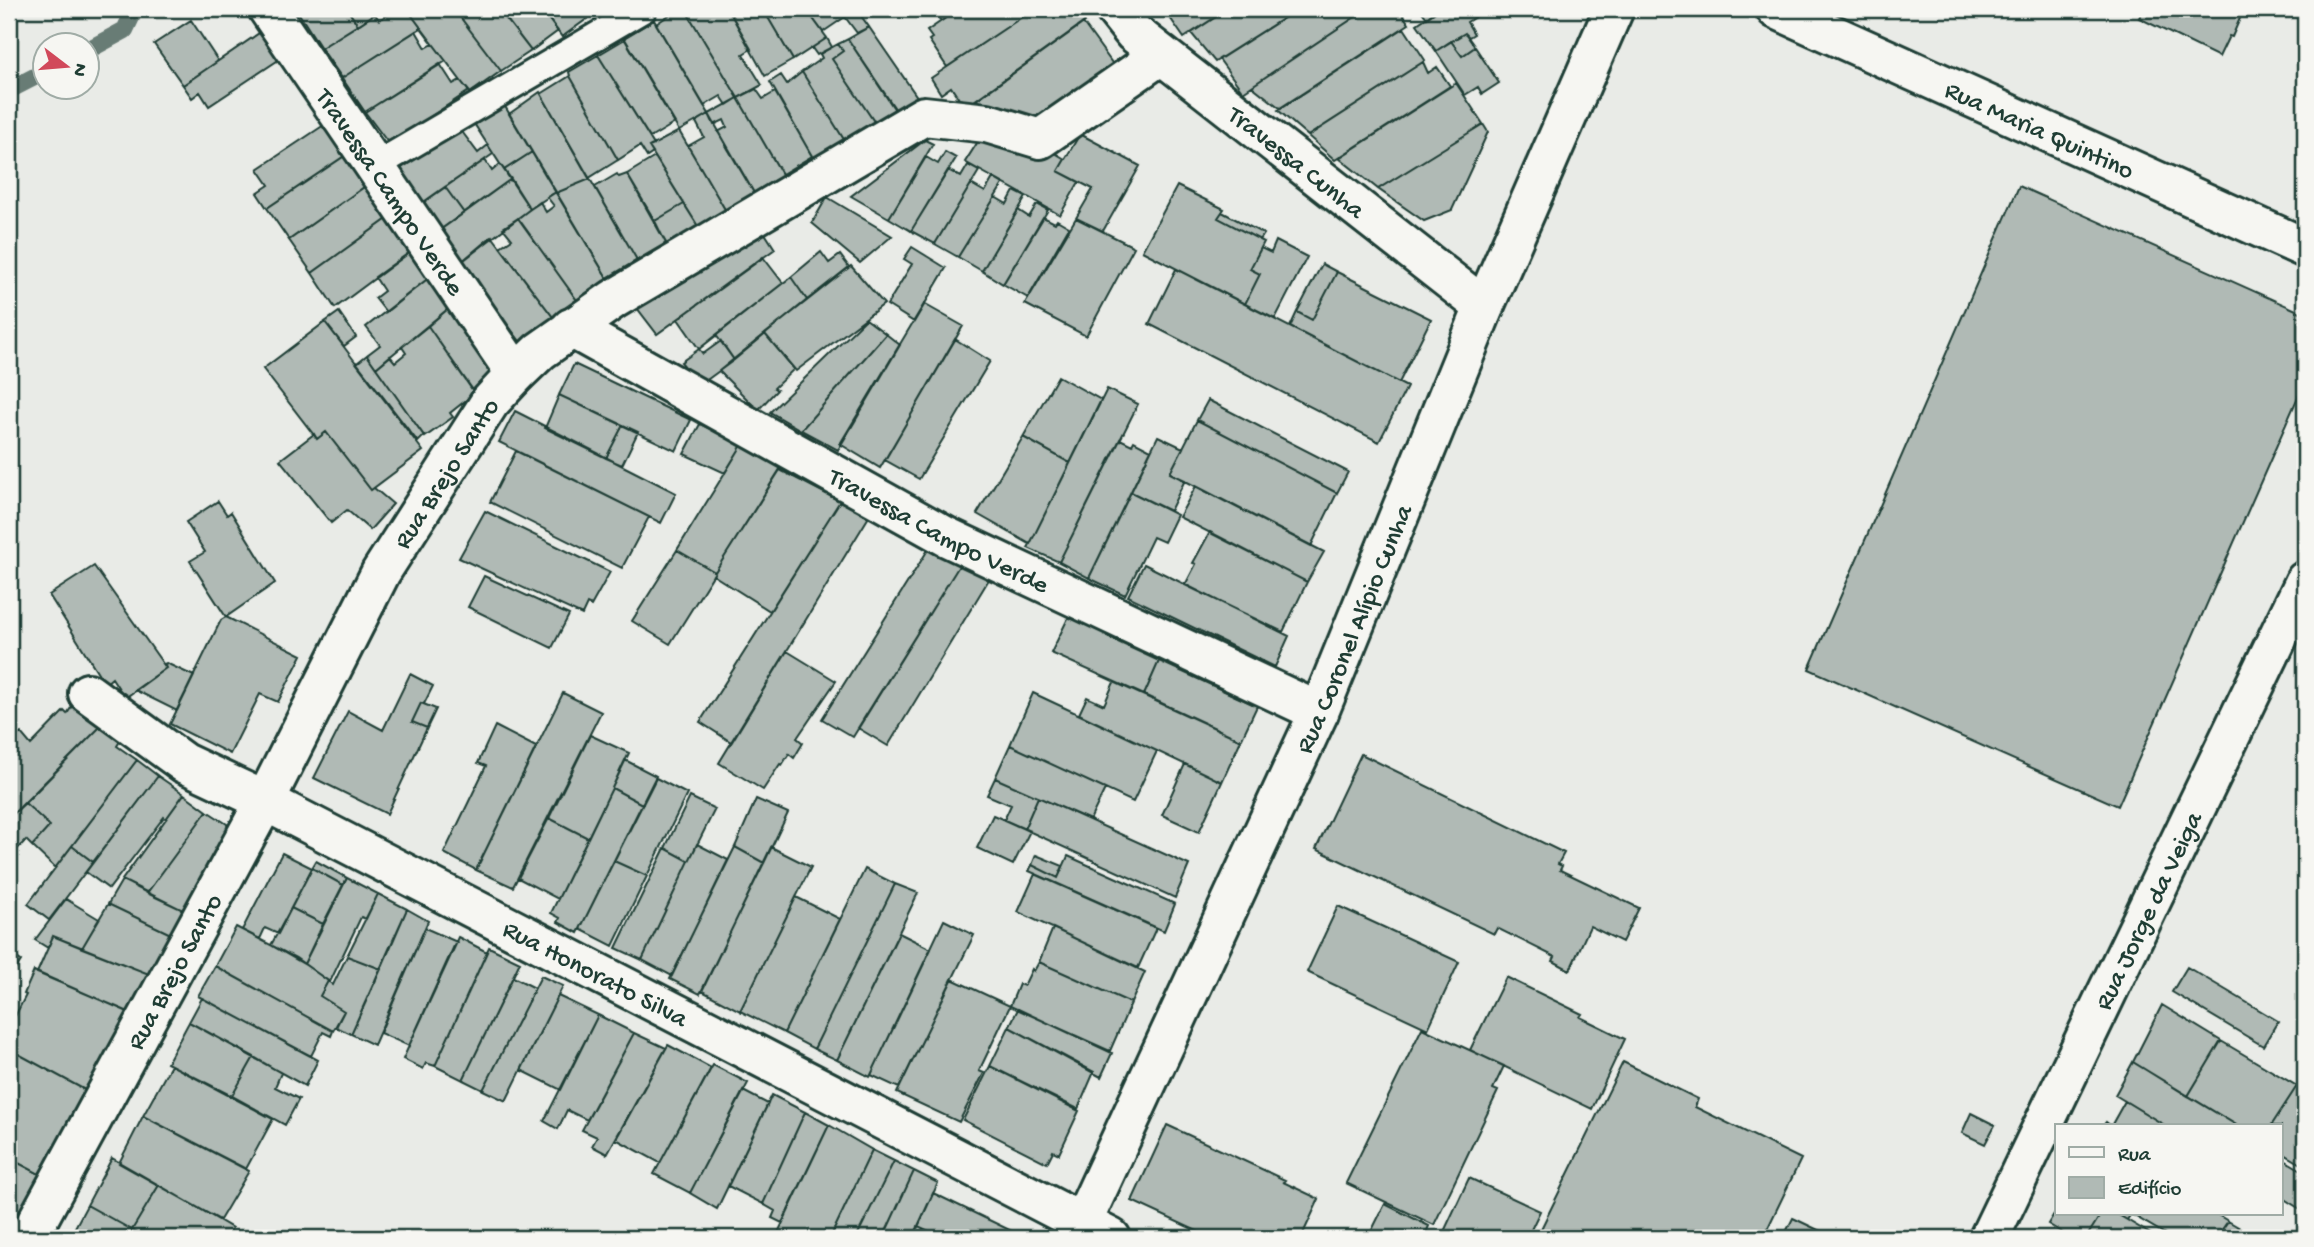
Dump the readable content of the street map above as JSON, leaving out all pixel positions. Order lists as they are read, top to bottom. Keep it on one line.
{"streets":{"street":["Rua Maria Quintino","Travessa Cunha","Travessa Campo Verde","Rua Brejo Santo","Rua Coronel Alípio Cunha","Rua Jorge da Veiga","Rua Honorato Silva"]},"crossings":[["Travessa Cunha","Rua Brejo Santo"],["Travessa Cunha","Rua Coronel Alípio Cunha"],["Travessa Campo Verde","Rua Brejo Santo"],["Travessa Campo Verde","Rua Coronel Alípio Cunha"],["Rua Brejo Santo","Rua Honorato Silva"],["Rua Coronel Alípio Cunha","Rua Honorato Silva"]],"legend":["Rua","Edifício"],"north":"right"}
